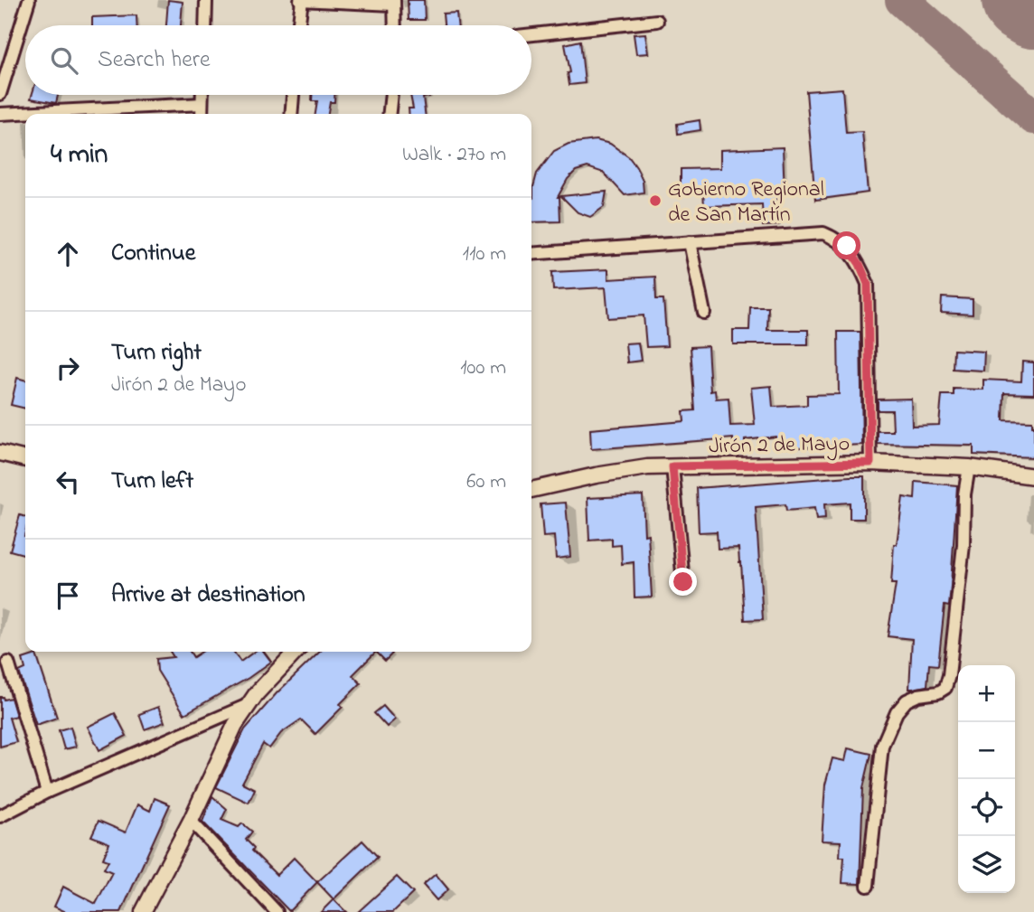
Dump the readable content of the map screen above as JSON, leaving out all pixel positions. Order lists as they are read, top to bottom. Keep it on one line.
{"streets":{"main road":["Jirón 2 de Mayo"]},"places":["Gobierno Regional de San Martín"],"page":{"search":"Search here","heading":["4 min","Walk · 270 m"],"list":[["Continue","110 m"],["Turn right","Jirón 2 de Mayo","100 m"],["Turn left","60 m"],"Arrive at destination"],"map_buttons":["+","−"]}}
